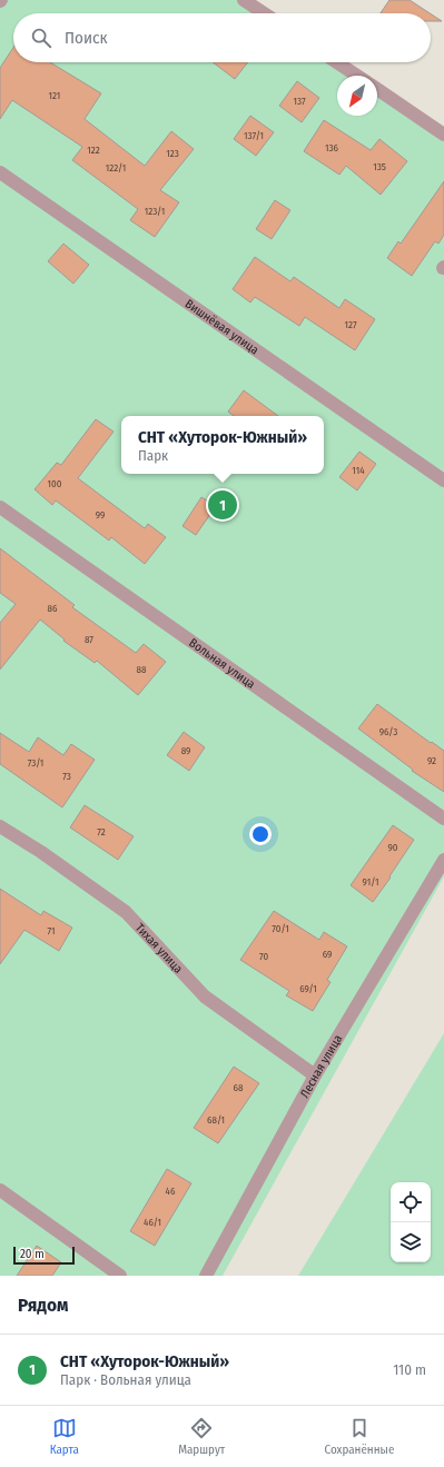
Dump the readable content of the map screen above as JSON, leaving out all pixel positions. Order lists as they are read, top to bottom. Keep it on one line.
{"streets":{"street":["Вишнёвая улица","Вольная улица","Тихая улица","Лесная улица"]},"crossings":[["Тихая улица","Лесная улица"]],"house_numbers":["121","137","137/1","136","122","123","135","122/1","123/1","127","114","100","99","86","87","88","96/3","89","92","73/1","73","72","90","91/1","70/1","71","69","70","69/1","68","68/1","46","46/1"],"scale_bar":"20 m","north":"bottom left","page":{"search":"Поиск","popup":["СНТ «Хуторок-Южный»","Парк"],"pins":"1","scale":"20 m","heading":"Рядом","list":[{"mark":"1","name":"СНТ «Хуторок-Южный»","note":"Парк · Вольная улица","value":"110 m"}],"nav":["Карта","Маршрут","Сохранённые"]}}
